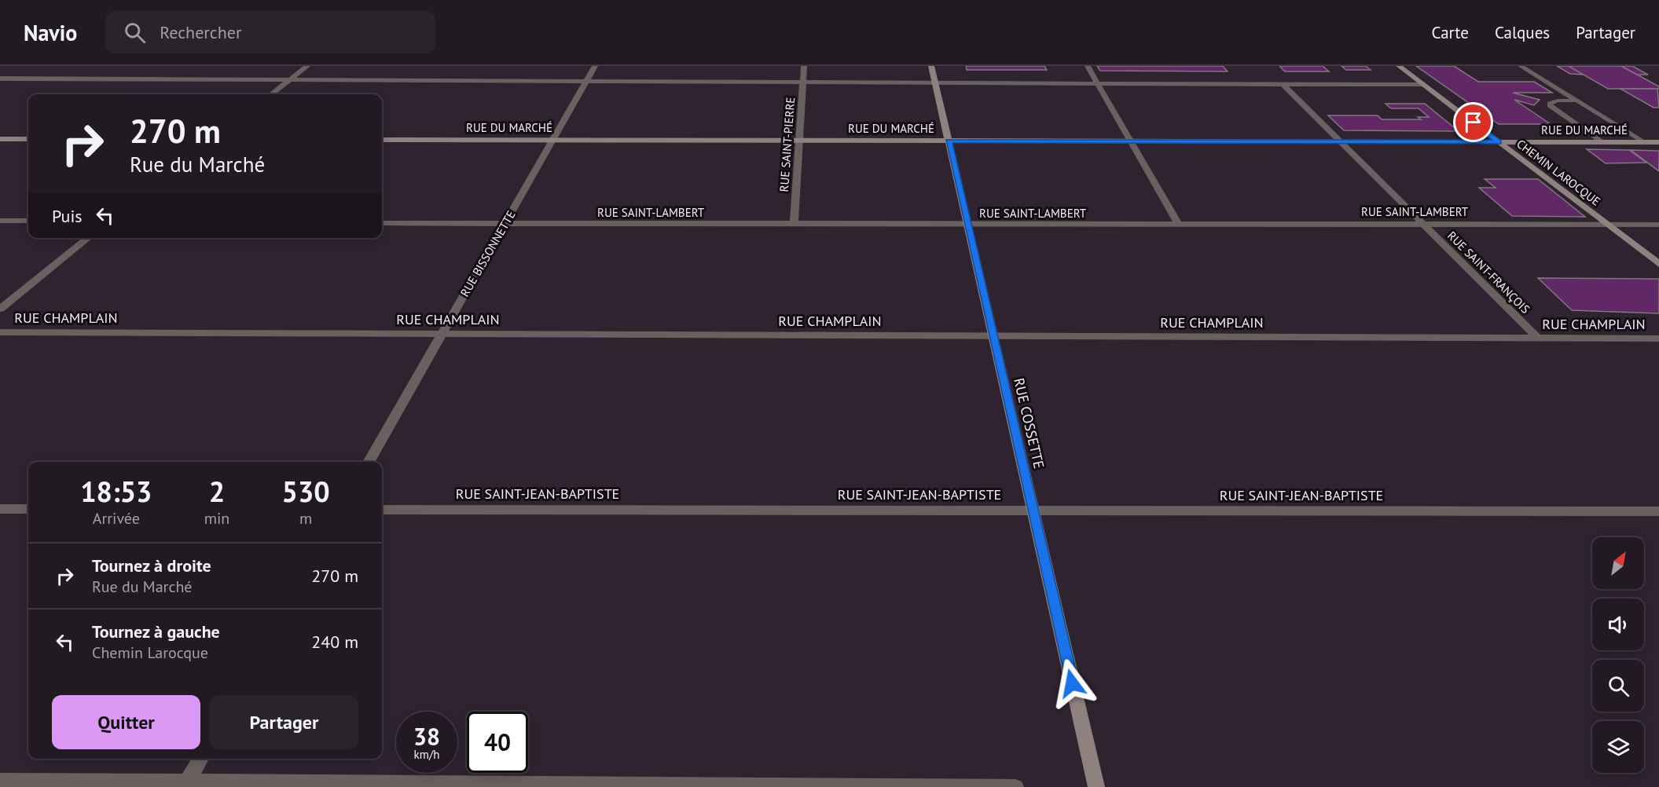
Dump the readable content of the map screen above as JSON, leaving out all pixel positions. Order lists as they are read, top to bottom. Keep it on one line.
{"streets":{"street":["RUE DU MARCHÉ","RUE SAINT-PIERRE","CHEMIN LAROCQUE","RUE SAINT-LAMBERT","RUE BISSONNETTE","RUE SAINT-FRANÇOIS","RUE CHAMPLAIN","RUE COSSETTE","RUE SAINT-JEAN-BAPTISTE"]},"crossings":[["RUE DU MARCHÉ","RUE SAINT-PIERRE"],["RUE DU MARCHÉ","CHEMIN LAROCQUE"],["RUE DU MARCHÉ","RUE BISSONNETTE"],["RUE DU MARCHÉ","RUE SAINT-FRANÇOIS"],["RUE DU MARCHÉ","RUE COSSETTE"],["RUE SAINT-PIERRE","RUE SAINT-LAMBERT"],["CHEMIN LAROCQUE","RUE SAINT-LAMBERT"],["RUE SAINT-LAMBERT","RUE BISSONNETTE"],["RUE SAINT-LAMBERT","RUE SAINT-FRANÇOIS"],["RUE SAINT-LAMBERT","RUE COSSETTE"],["RUE BISSONNETTE","RUE CHAMPLAIN"],["RUE SAINT-FRANÇOIS","RUE CHAMPLAIN"],["RUE CHAMPLAIN","RUE COSSETTE"],["RUE COSSETTE","RUE SAINT-JEAN-BAPTISTE"]],"north":"top right","page":{"header":"Navio","search":"Rechercher","nav":["Carte","Calques","Partager"],"turn":["270 m","Rue du Marché"],"then":"Puis","eta":["18:53","Arrivée","2","min","530","m"],"list":[{"name":"Tournez à droite","note":"Rue du Marché","value":"270 m"},{"name":"Tournez à gauche","note":"Chemin Larocque","value":"240 m"}],"buttons":["Quitter","Partager"],"speed":"38 km/h","limit":"40"}}
